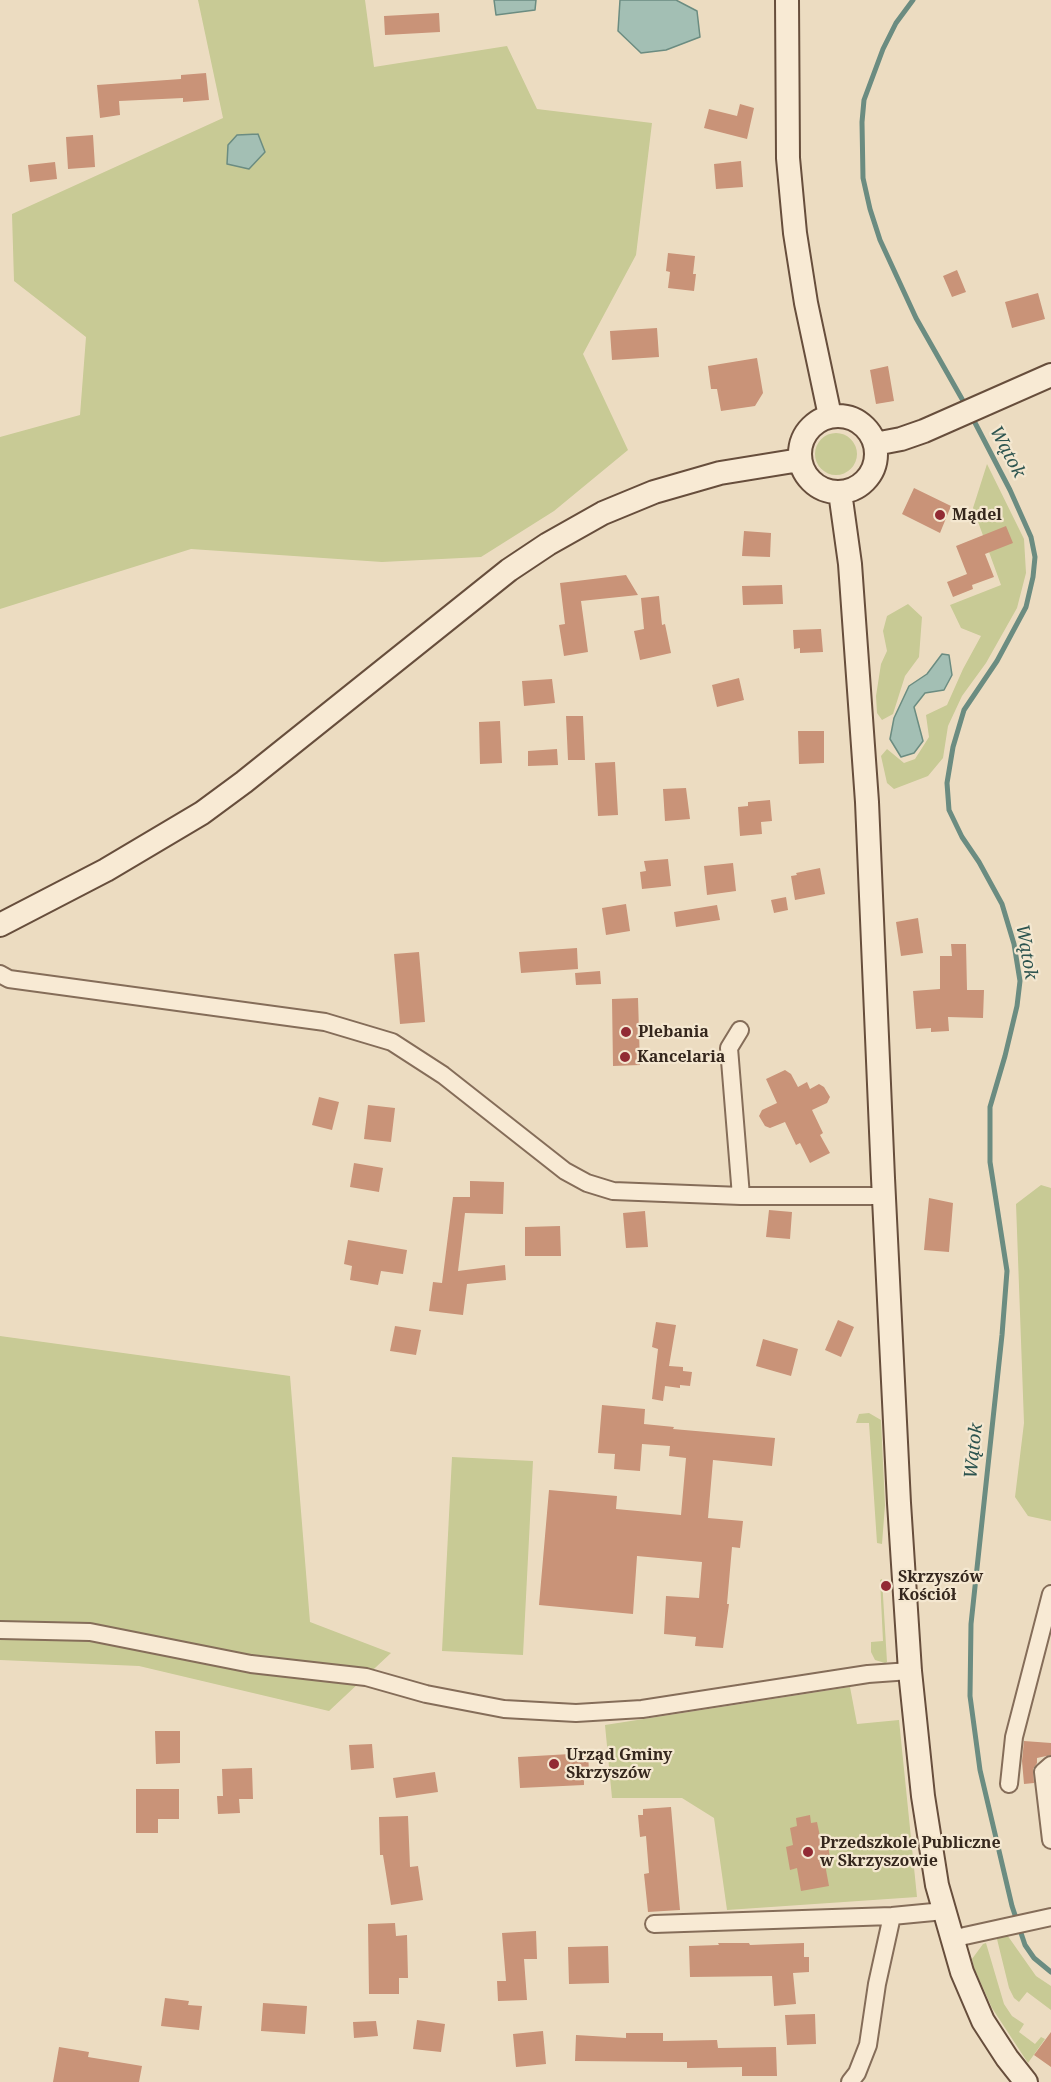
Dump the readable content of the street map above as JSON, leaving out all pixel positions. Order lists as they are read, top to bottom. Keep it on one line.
{"water":["Wątok"],"places":["Mądel","Plebania","Kancelaria","Skrzyszów Kościół","Urząd Gminy Skrzyszów","Przedszkole Publiczne w Skrzyszowie"]}
